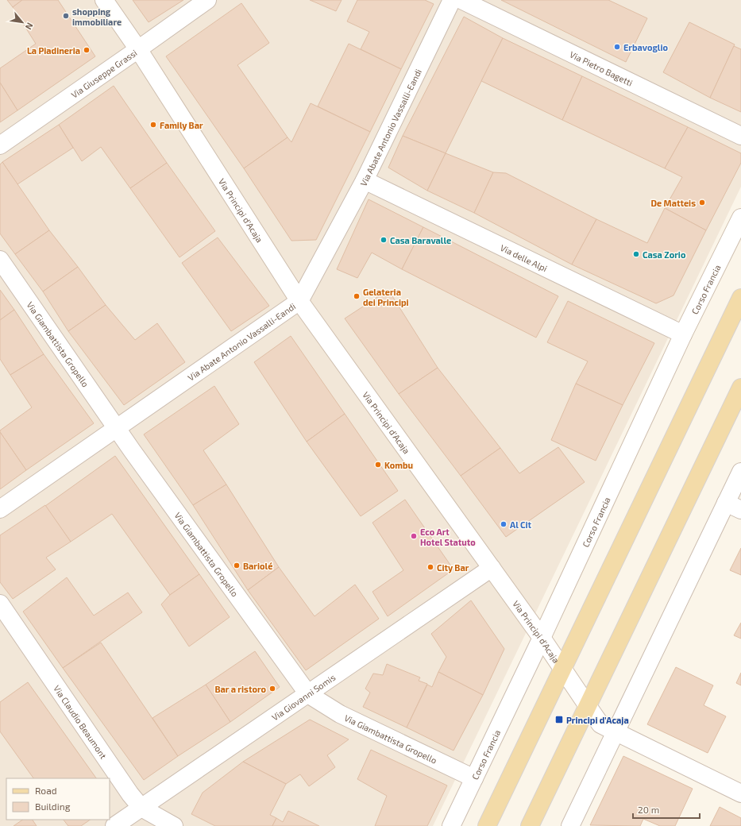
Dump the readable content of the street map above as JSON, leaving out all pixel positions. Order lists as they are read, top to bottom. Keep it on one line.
{"streets":{"street":["Via Pietro Bagetti","Via Giuseppe Grassi","Via Abate Antonio Vassalli-Eandi","Via Principi d'Acaja","Via delle Alpi","Corso Francia","Via Giambattista Gropello","Via Giovanni Somis","Via Claudio Beaumont"]},"crossings":[["Via Giuseppe Grassi","Via Principi d'Acaja"],["Via Abate Antonio Vassalli-Eandi","Via Principi d'Acaja"],["Via Abate Antonio Vassalli-Eandi","Via delle Alpi"],["Via Abate Antonio Vassalli-Eandi","Via Giambattista Gropello"],["Via Principi d'Acaja","Corso Francia"],["Via Principi d'Acaja","Via Giovanni Somis"],["Via delle Alpi","Corso Francia"],["Corso Francia","Via Giambattista Gropello"],["Via Giambattista Gropello","Via Giovanni Somis"],["Via Giovanni Somis","Via Claudio Beaumont"]],"places":{"other":["shopping immobiliare","Erbavoglio","La Piadineria","Family Bar","De Matteis","Casa Baravalle","Casa Zorio","Gelateria dei Principi","Kombu","Al Cit","Eco Art Hotel Statuto","Bariolé","City Bar","Bar a ristoro"],"transit":["Principi d'Acaja"]},"legend":["Road","Building"],"scale_bar":"20 m","north":"bottom right"}
